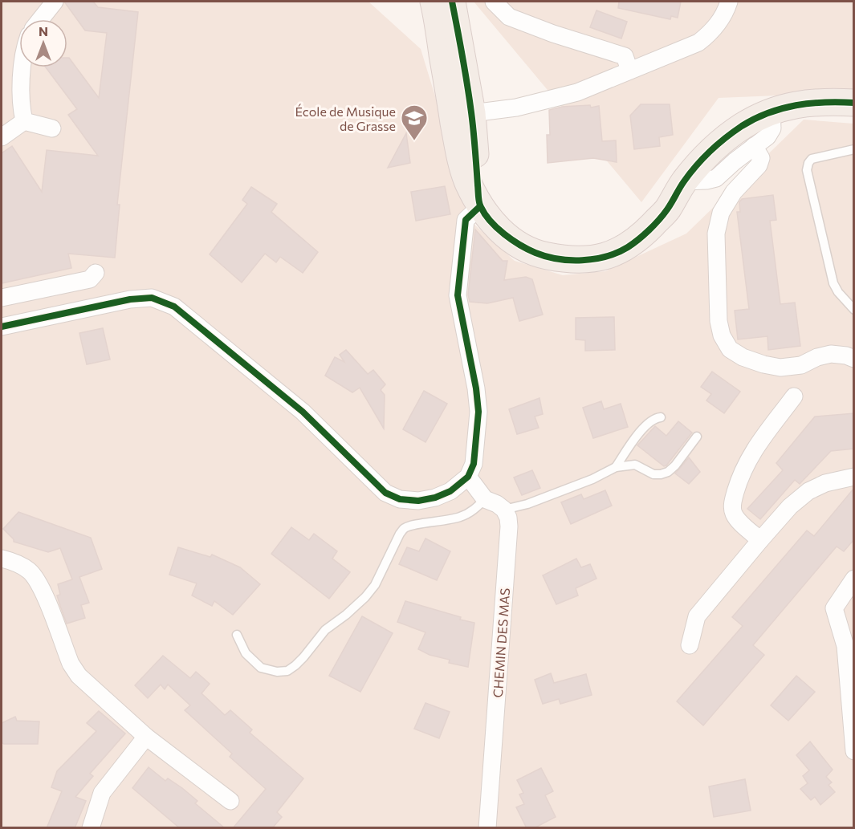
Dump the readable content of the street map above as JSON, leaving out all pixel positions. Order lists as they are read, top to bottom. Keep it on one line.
{"streets":{"street":["CHEMIN DES MAS"]},"places":{"school or university":["École de Musique de Grasse"]},"north":"top"}
